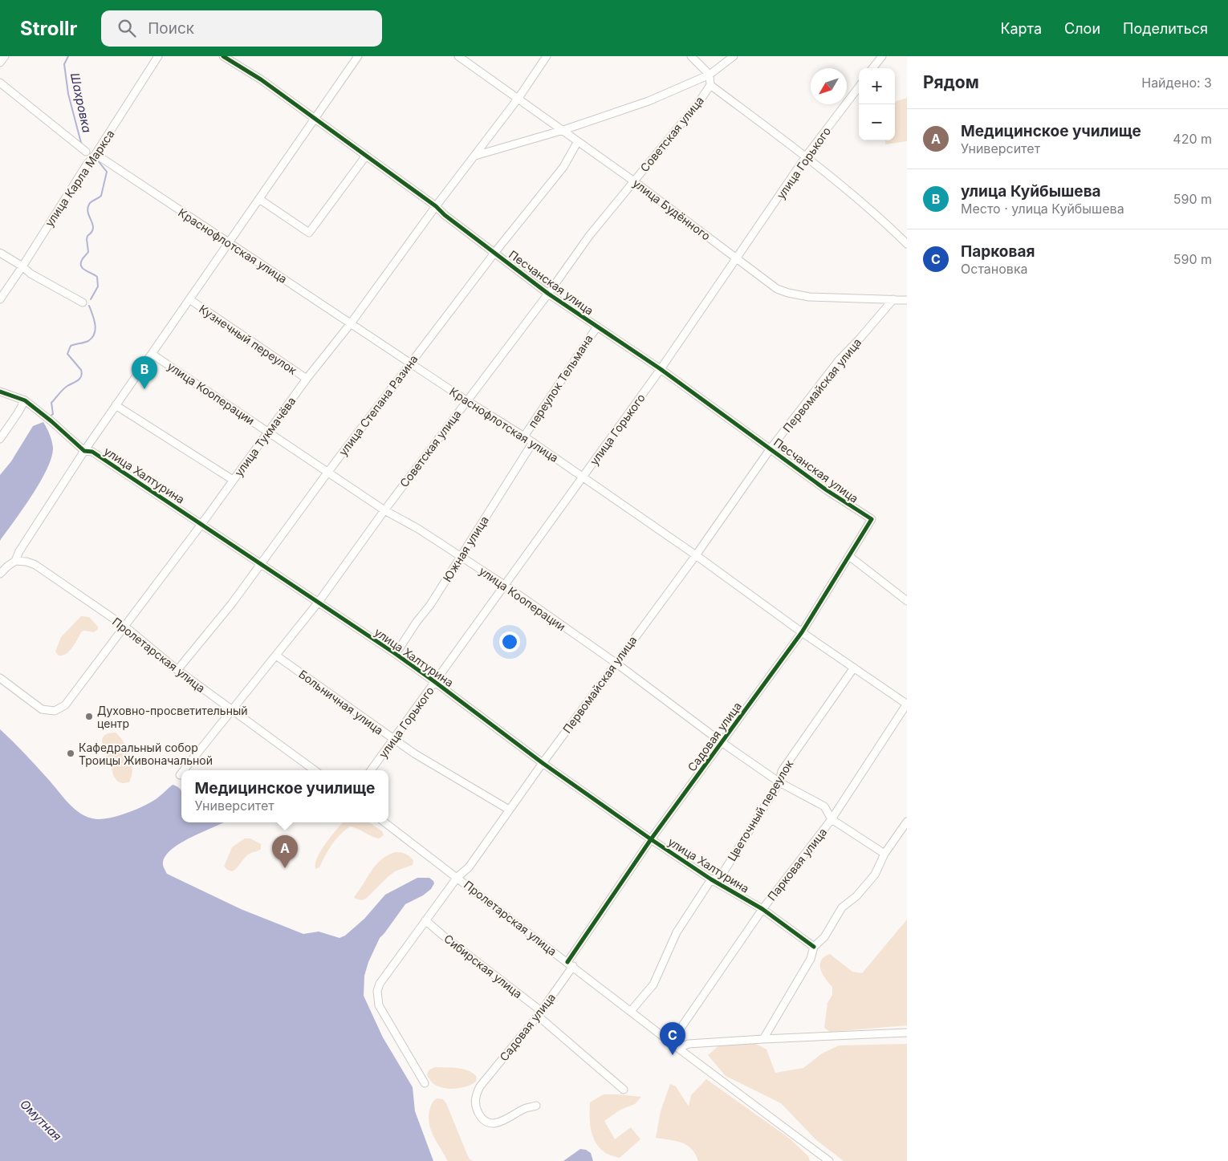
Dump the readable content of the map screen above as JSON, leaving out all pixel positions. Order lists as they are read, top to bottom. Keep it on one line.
{"streets":{"street":["Советская улица","улица Горького","улица Карла Маркса","улица Будённого","Краснофлотская улица","Песчанская улица","Кузнечный переулок","переулок Тельмана","Первомайская улица","улица Кооперации","улица Степана Разина","улица Тукмачёва","улица Халтурина","Южная улица","Пролетарская улица","Больничная улица","Садовая улица","Цветочный переулок","Парковая улица","Сибирская улица"]},"crossings":[["Советская улица","улица Будённого"],["Советская улица","Краснофлотская улица"],["Советская улица","Песчанская улица"],["Советская улица","улица Кооперации"],["Советская улица","улица Халтурина"],["Советская улица","Пролетарская улица"],["Советская улица","Больничная улица"],["улица Горького","улица Будённого"],["улица Горького","Краснофлотская улица"],["улица Горького","Песчанская улица"],["улица Горького","улица Кооперации"],["улица Горького","улица Халтурина"],["улица Горького","Больничная улица"],["улица Карла Маркса","Краснофлотская улица"],["улица Будённого","Первомайская улица"],["улица Будённого","улица Степана Разина"],["улица Будённого","улица Тукмачёва"],["Краснофлотская улица","переулок Тельмана"],["Краснофлотская улица","Первомайская улица"],["Краснофлотская улица","улица Степана Разина"],["Краснофлотская улица","улица Тукмачёва"],["Краснофлотская улица","Южная улица"],["Краснофлотская улица","Садовая улица"],["Краснофлотская улица","Цветочный переулок"],["Краснофлотская улица","Парковая улица"],["Песчанская улица","переулок Тельмана"],["Песчанская улица","Первомайская улица"],["Песчанская улица","улица Степана Разина"],["Песчанская улица","улица Тукмачёва"],["Песчанская улица","Садовая улица"],["Кузнечный переулок","улица Тукмачёва"],["Первомайская улица","улица Кооперации"],["Первомайская улица","улица Халтурина"],["Первомайская улица","Пролетарская улица"],["Первомайская улица","Больничная улица"],["Первомайская улица","Сибирская улица"],["улица Кооперации","улица Степана Разина"],["улица Кооперации","улица Тукмачёва"],["улица Кооперации","Южная улица"],["улица Кооперации","Садовая улица"],["улица Кооперации","Цветочный переулок"],["улица Кооперации","Парковая улица"],["улица Степана Разина","улица Халтурина"],["улица Степана Разина","Пролетарская улица"],["улица Тукмачёва","улица Халтурина"],["улица Тукмачёва","Пролетарская улица"],["улица Халтурина","Южная улица"],["улица Халтурина","Садовая улица"],["улица Халтурина","Цветочный переулок"],["улица Халтурина","Парковая улица"],["Пролетарская улица","Садовая улица"],["Пролетарская улица","Цветочный переулок"],["Пролетарская улица","Парковая улица"],["Садовая улица","Сибирская улица"]],"water":["Шахровка","Омутная"],"places":["Духовно-просветительный центр","Кафедральный собор Троицы Живоначальной"],"north":"bottom left","page":{"header":"Strollr","search":"Поиск","nav":["Карта","Слои","Поделиться"],"heading":["Рядом","Найдено: 3"],"map_buttons":["+","−"],"list":[{"mark":"A","name":"Медицинское училище","note":"Университет","value":"420 m"},{"mark":"B","name":"улица Куйбышева","note":"Место · улица Куйбышева","value":"590 m"},{"mark":"C","name":"Парковая","note":"Остановка","value":"590 m"}],"pins":["B","A","C"],"popup":["Медицинское училище","Университет"]}}
